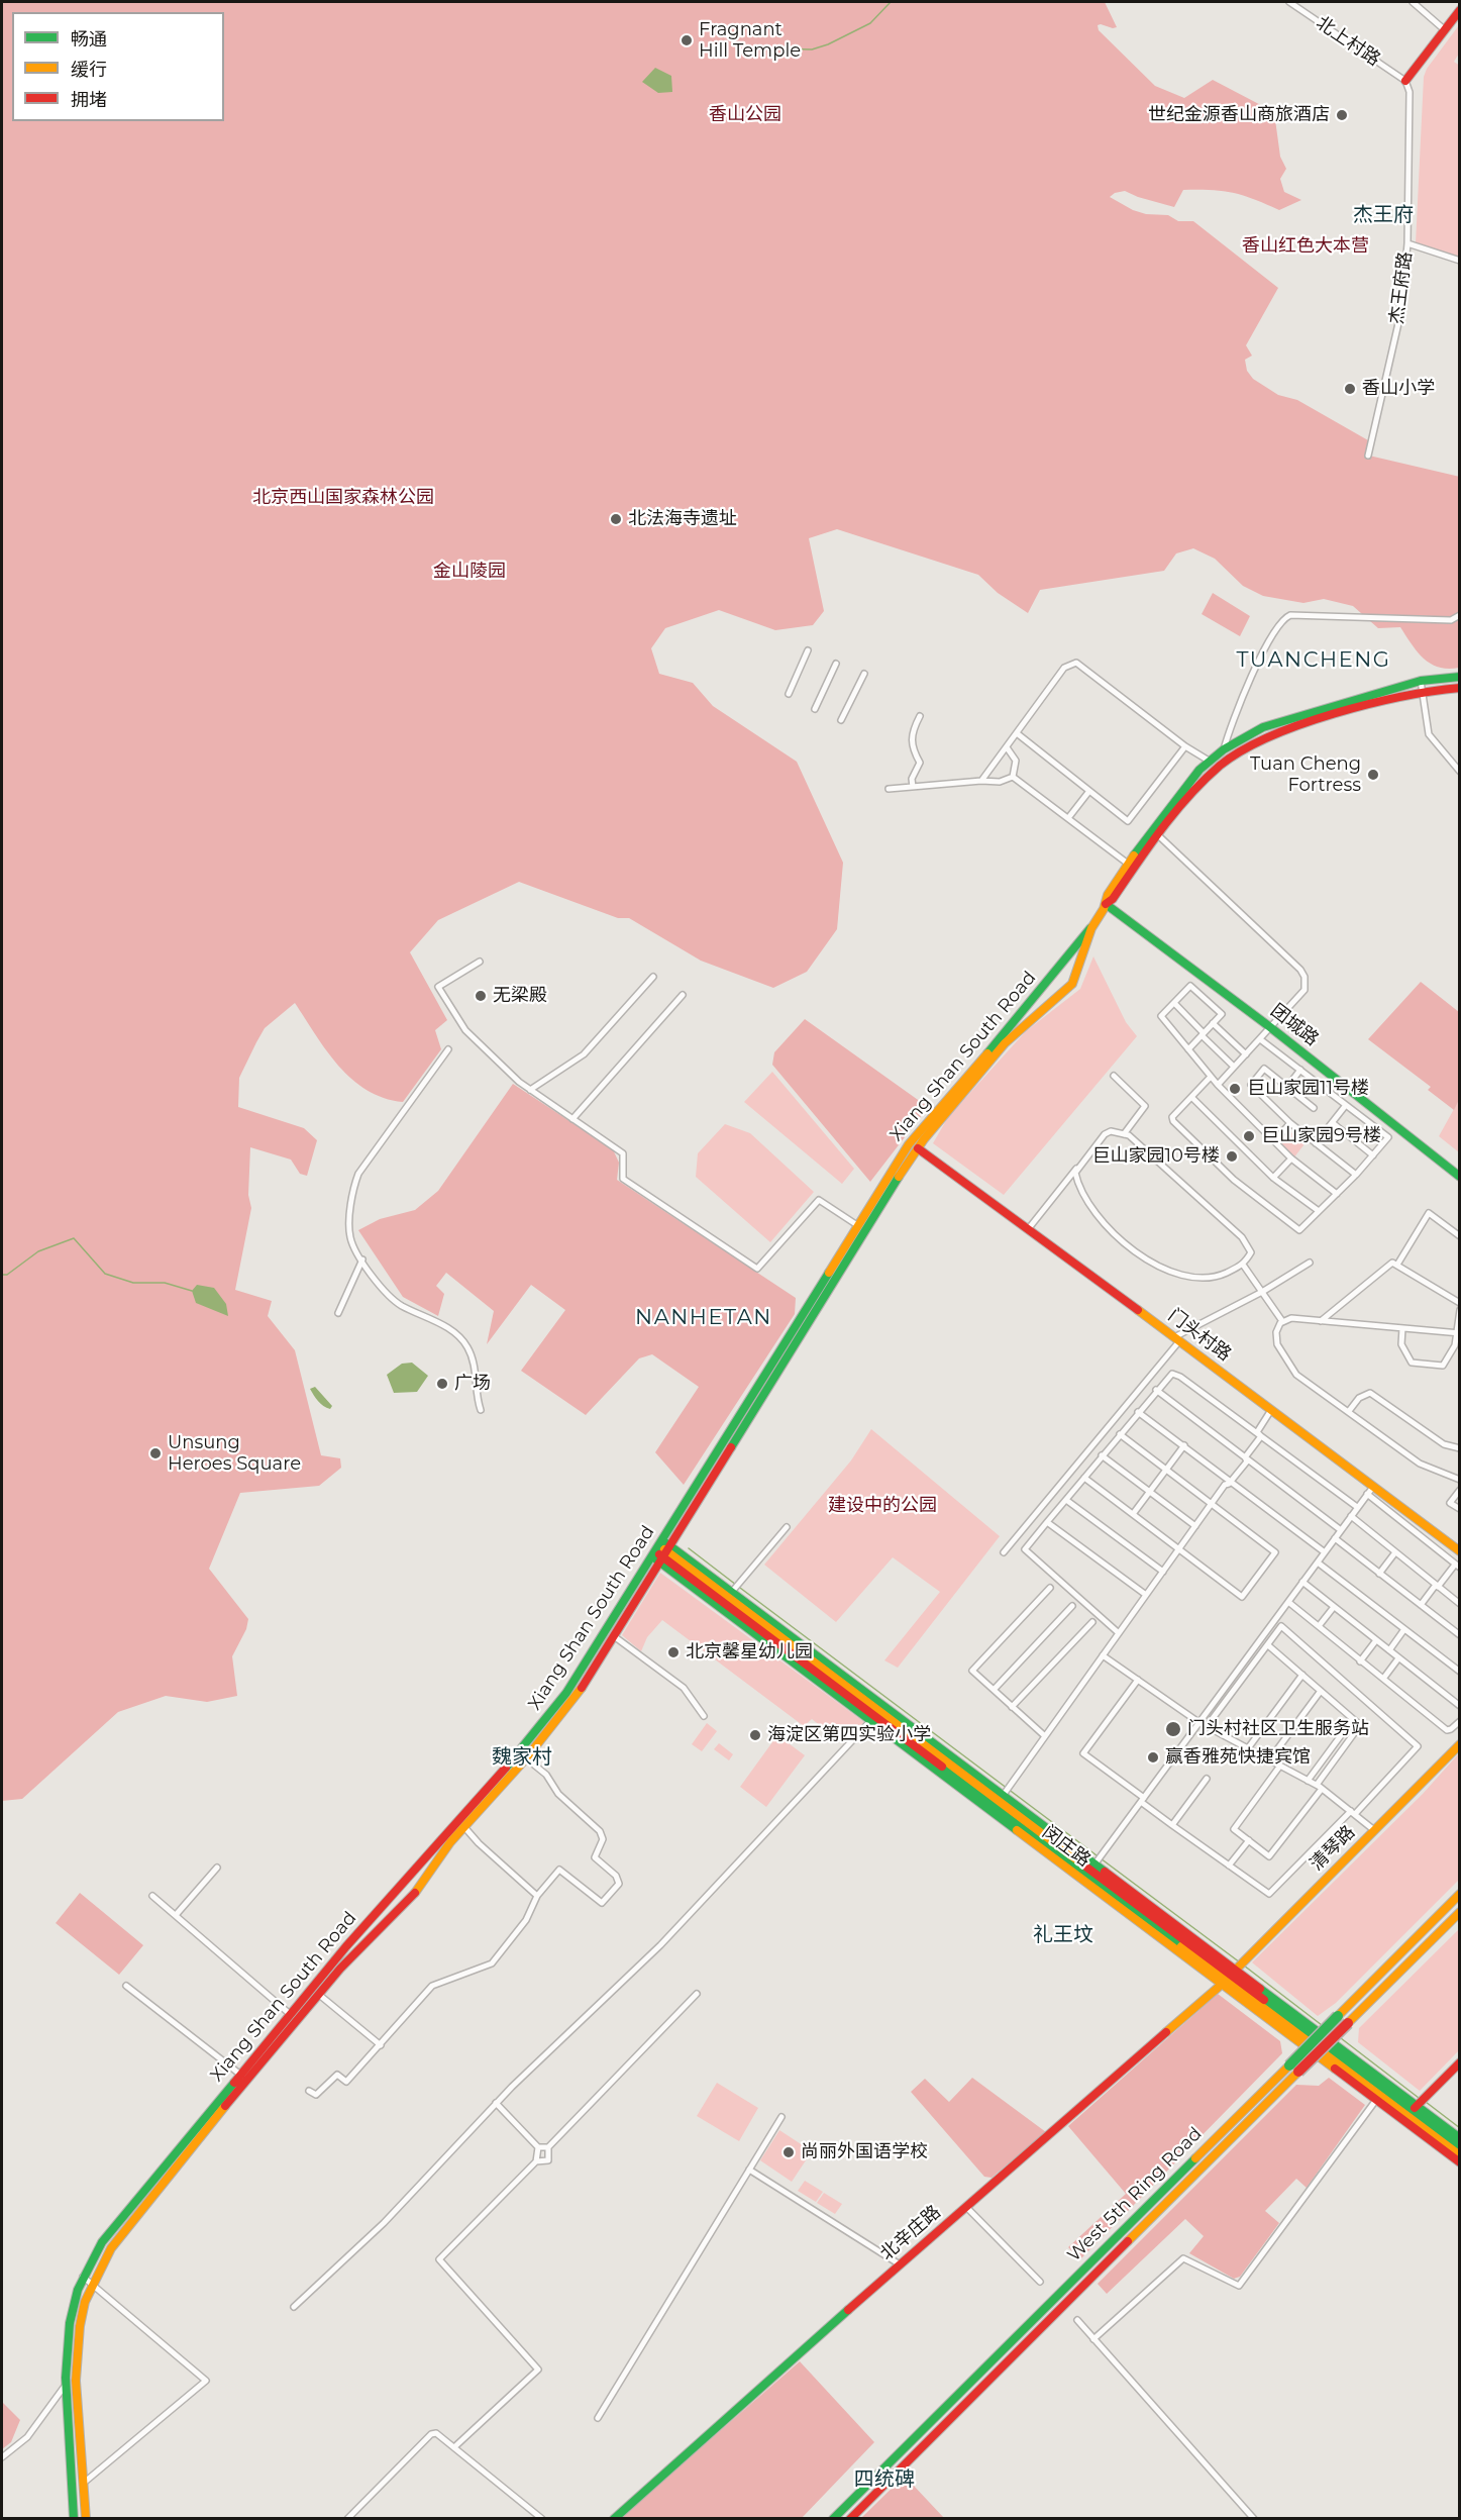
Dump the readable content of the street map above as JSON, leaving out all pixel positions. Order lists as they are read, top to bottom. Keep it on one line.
{"streets":{"main road":["团城路","Xiang Shan South Road","门头村路","闵庄路","清琴路","West 5th Ring Road","北辛庄路"],"street":["北上村路","杰王府路"]},"crossings":[["北上村路","杰王府路"],["团城路","Xiang Shan South Road"],["Xiang Shan South Road","门头村路"],["Xiang Shan South Road","闵庄路"],["闵庄路","清琴路"],["闵庄路","北辛庄路"],["清琴路","北辛庄路"]],"districts":["杰王府","TUANCHENG","NANHETAN","魏家村","礼王坟","四统碑"],"parks":["香山公园","香山红色大本营","北京西山国家森林公园","金山陵园","建设中的公园"],"places":["Fragnant Hill Temple","世纪金源香山商旅酒店","香山小学","北法海寺遗址","Tuan Cheng Fortress","无梁殿","巨山家园11号楼","巨山家园9号楼","巨山家园10号楼","广场","Unsung Heroes Square","北京馨星幼儿园","门头村社区卫生服务站","海淀区第四实验小学","赢香雅苑快捷宾馆","尚丽外国语学校"],"legend":["畅通","缓行","拥堵"]}
